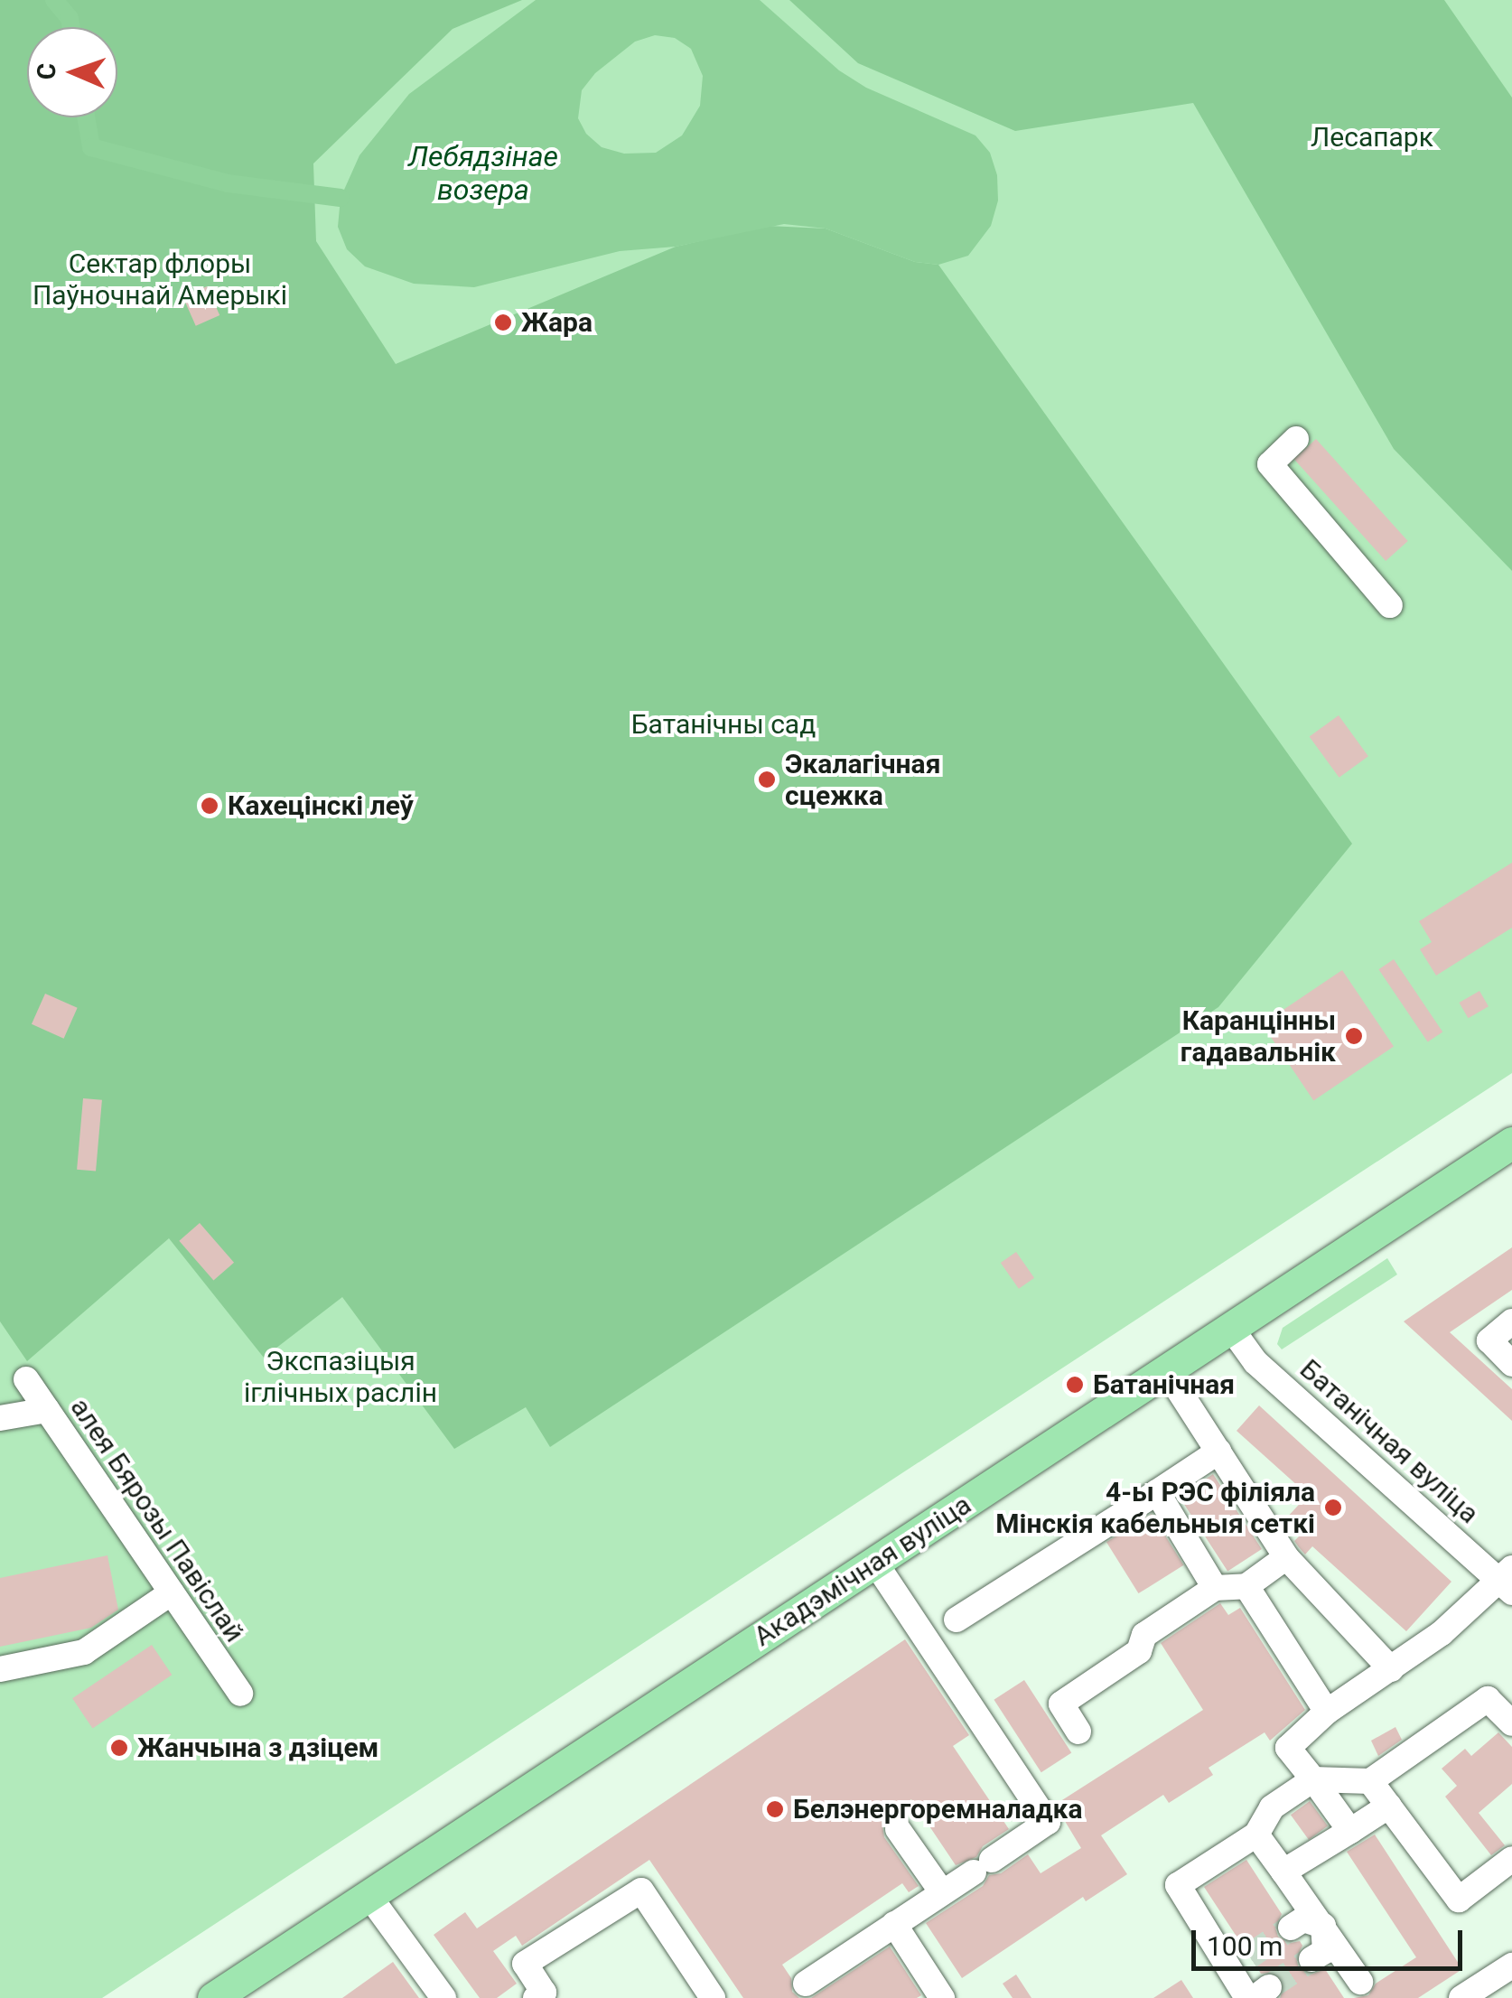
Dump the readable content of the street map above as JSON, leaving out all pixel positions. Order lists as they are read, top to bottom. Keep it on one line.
{"streets":{"main road":["Акадэмічная вуліца"],"street":["Батанічная вуліца","алея Бярозы Павіслай"]},"crossings":[["Батанічная вуліца","Акадэмічная вуліца"]],"water":["Лебядзінае возера"],"parks":["Лесапарк","Сектар флоры Паўночнай Амерыкі","Батанічны сад","Экспазіцыя іглічных раслін"],"places":["Жара","Экалагічная сцежка","Кахецінскі леў","Каранцінны гадавальнік","Батанічная","4-ы РЭС філіяла Мінскія кабельныя сеткі","Жанчына з дзіцем","Белэнергоремналадка"],"scale_bar":"100 m","north":"left"}
